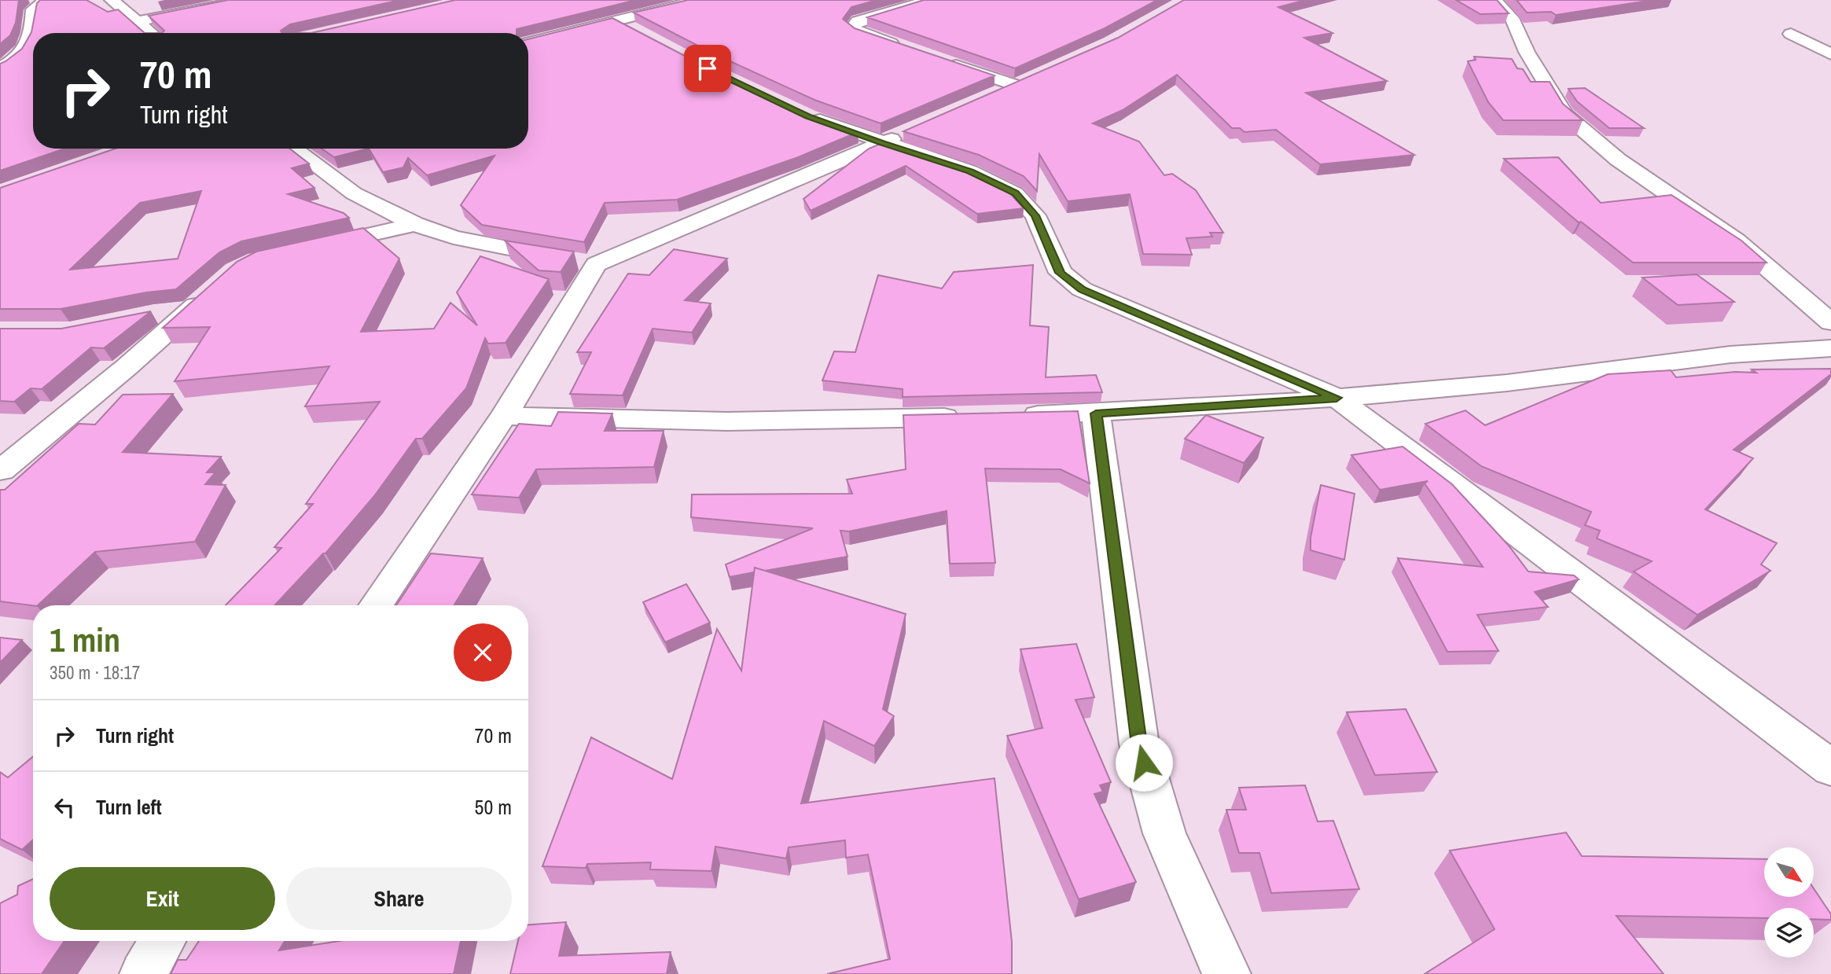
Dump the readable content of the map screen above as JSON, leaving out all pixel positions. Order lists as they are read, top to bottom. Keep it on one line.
{"north":"bottom right","page":{"turn":["70 m","Turn right"],"heading":["1 min","350 m · 18:17"],"list":[{"name":"Turn right","value":"70 m"},{"name":"Turn left","value":"50 m"}],"buttons":["Exit","Share"]}}
